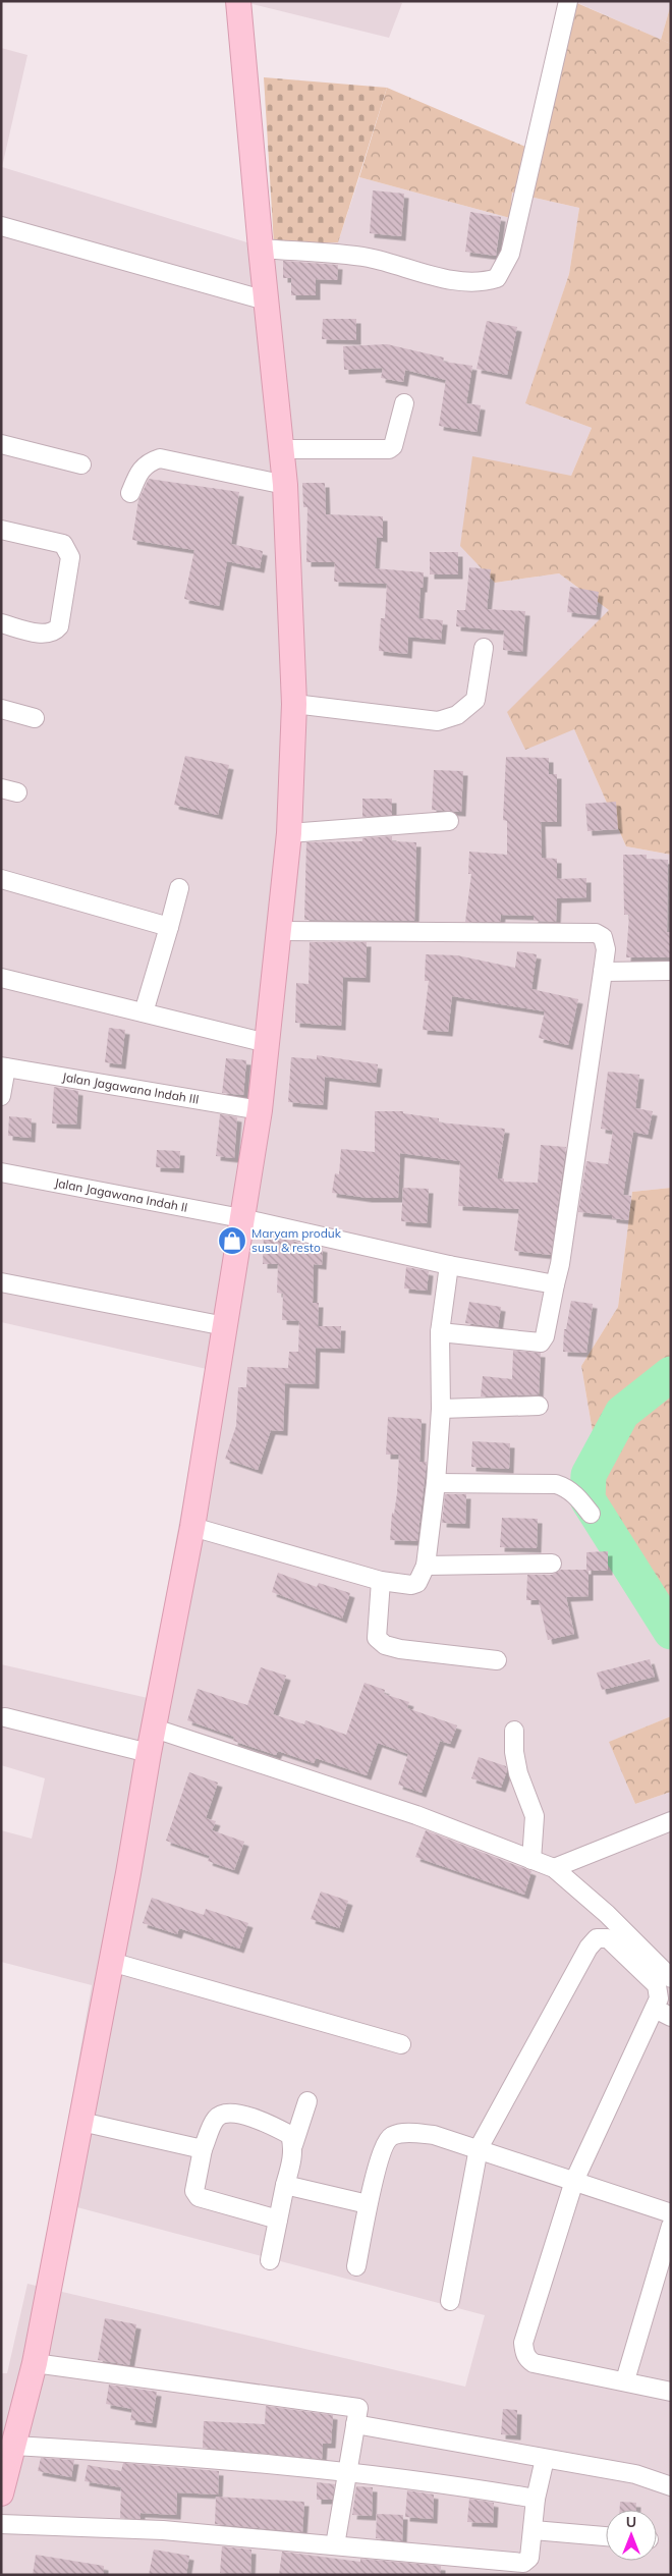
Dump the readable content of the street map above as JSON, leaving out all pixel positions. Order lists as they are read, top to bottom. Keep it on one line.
{"streets":{"street":["Jalan Jagawana Indah III","Jalan Jagawana Indah II"]},"places":{"shop":["Maryam produk susu & resto"]},"north":"top"}
